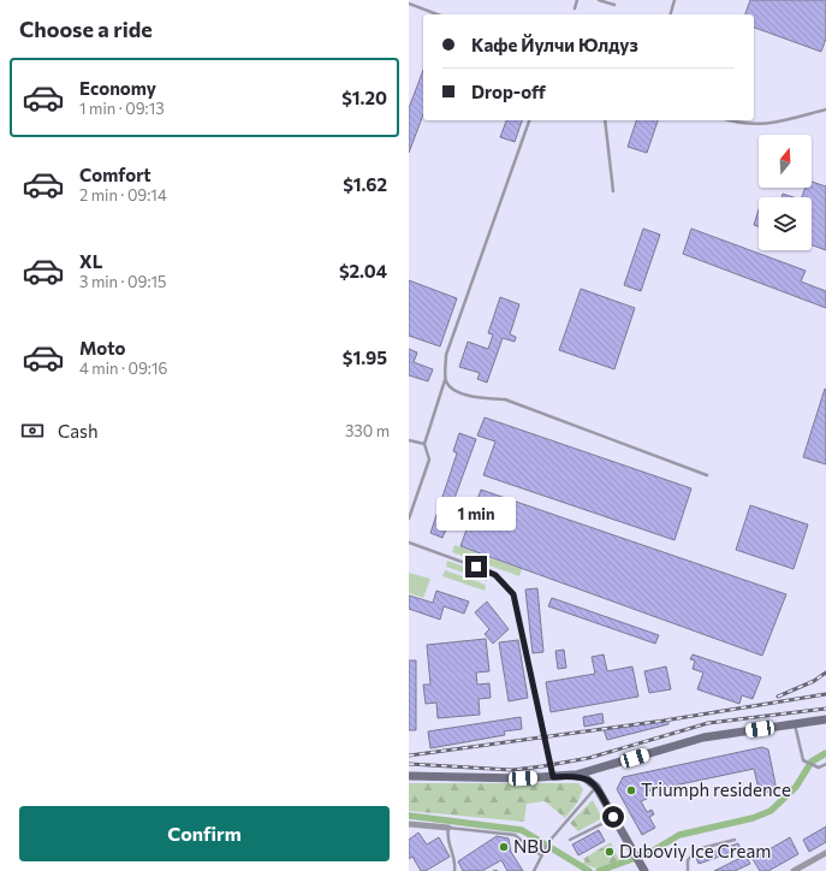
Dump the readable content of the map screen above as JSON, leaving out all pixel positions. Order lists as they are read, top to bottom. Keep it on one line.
{"places":["Triumph residence","NBU","Duboviy Ice Cream"],"north":"top","page":{"heading":"Choose a ride","banner":["Кафе Йулчи Юлдуз","Drop-off"],"list":[{"name":"Economy","note":"1 min · 09:13","value":"$1.20"},{"name":"Comfort","note":"2 min · 09:14","value":"$1.62"},{"name":"XL","note":"3 min · 09:15","value":"$2.04"},{"name":"Moto","note":"4 min · 09:16","value":"$1.95"}],"pay":["Cash","330 m"],"bubble":"1 min","buttons":"Confirm"}}
